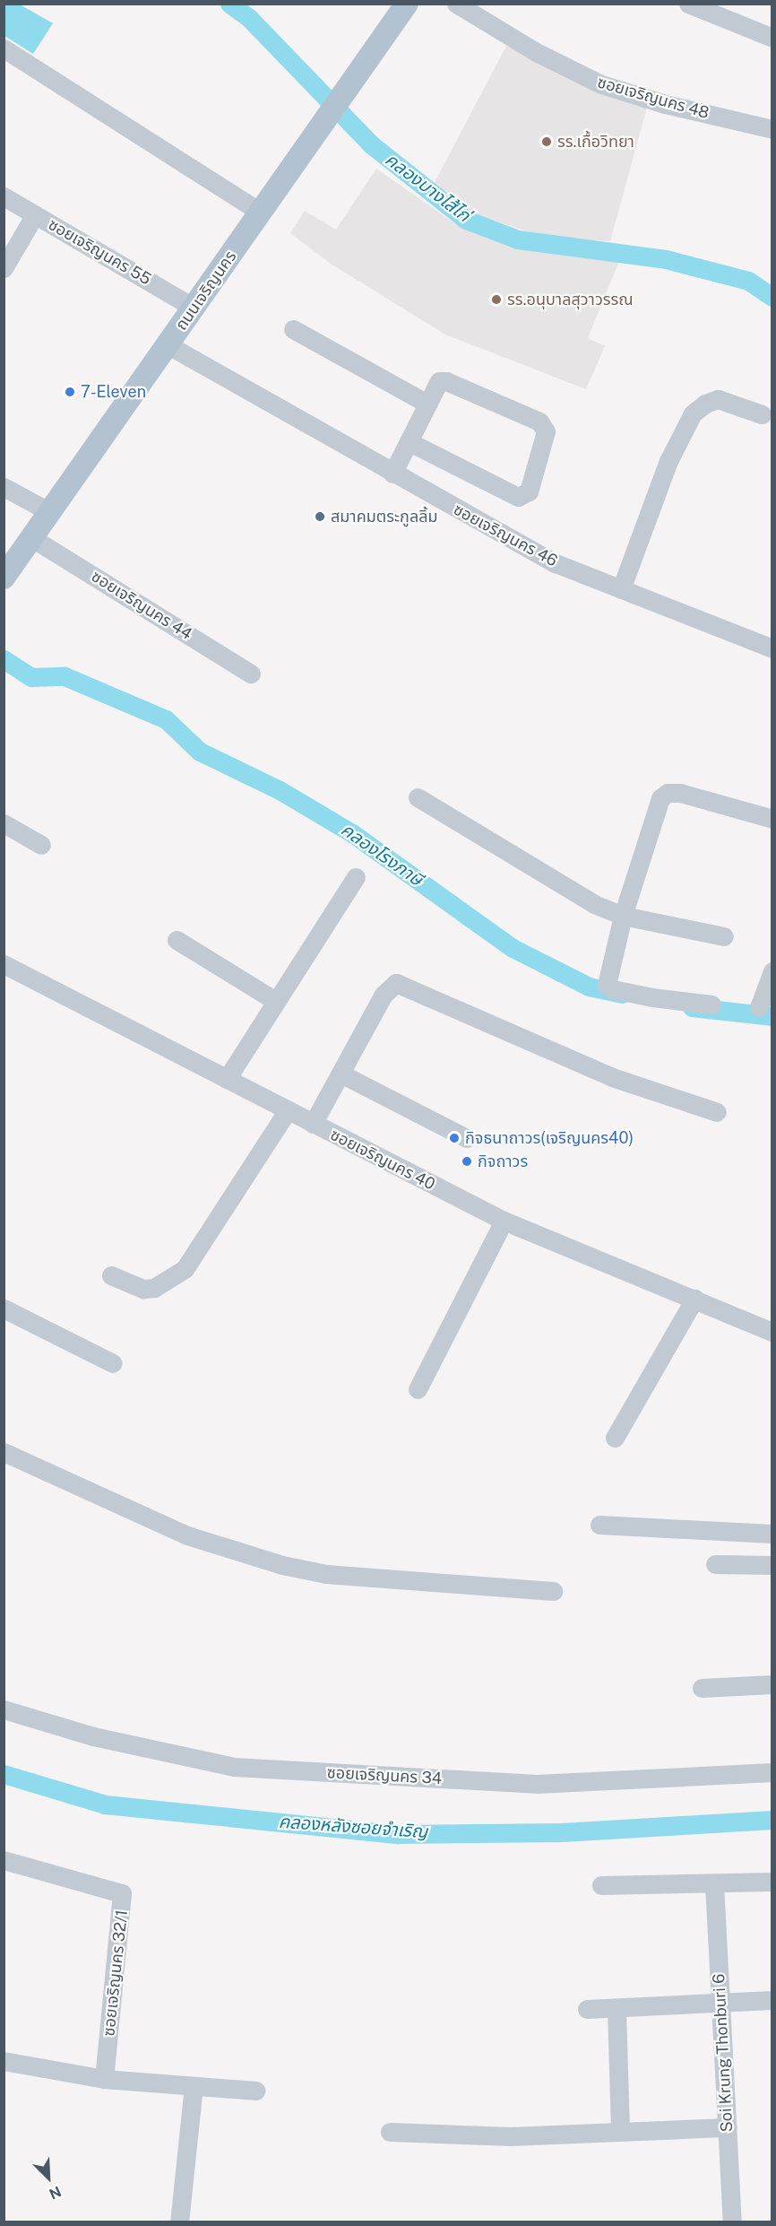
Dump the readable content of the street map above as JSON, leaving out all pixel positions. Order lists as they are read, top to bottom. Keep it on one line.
{"streets":{"main road":["ถนนเจริญนคร"],"street":["ซอยเจริญนคร 48","ซอยเจริญนคร 55","ซอยเจริญนคร 46","ซอยเจริญนคร 44","ซอยเจริญนคร 40","ซอยเจริญนคร 34","ซอยเจริญนคร 32/1","Soi Krung Thonburi 6"]},"crossings":[["ซอยเจริญนคร 55","ถนนเจริญนคร"],["ถนนเจริญนคร","ซอยเจริญนคร 46"],["ถนนเจริญนคร","ซอยเจริญนคร 44"]],"water":["คลองบางไส้ไก่","คลองโรงภาษี","คลองหลังซอยจำเริญ"],"places":["รร.เกื้อวิทยา","รร.อนุบาลสุวาวรรณ","7-Eleven","สมาคมตระกูลลิ้ม","กิจธนาถาวร(เจริญนคร40)","กิจถาวร"],"north":"bottom right"}
